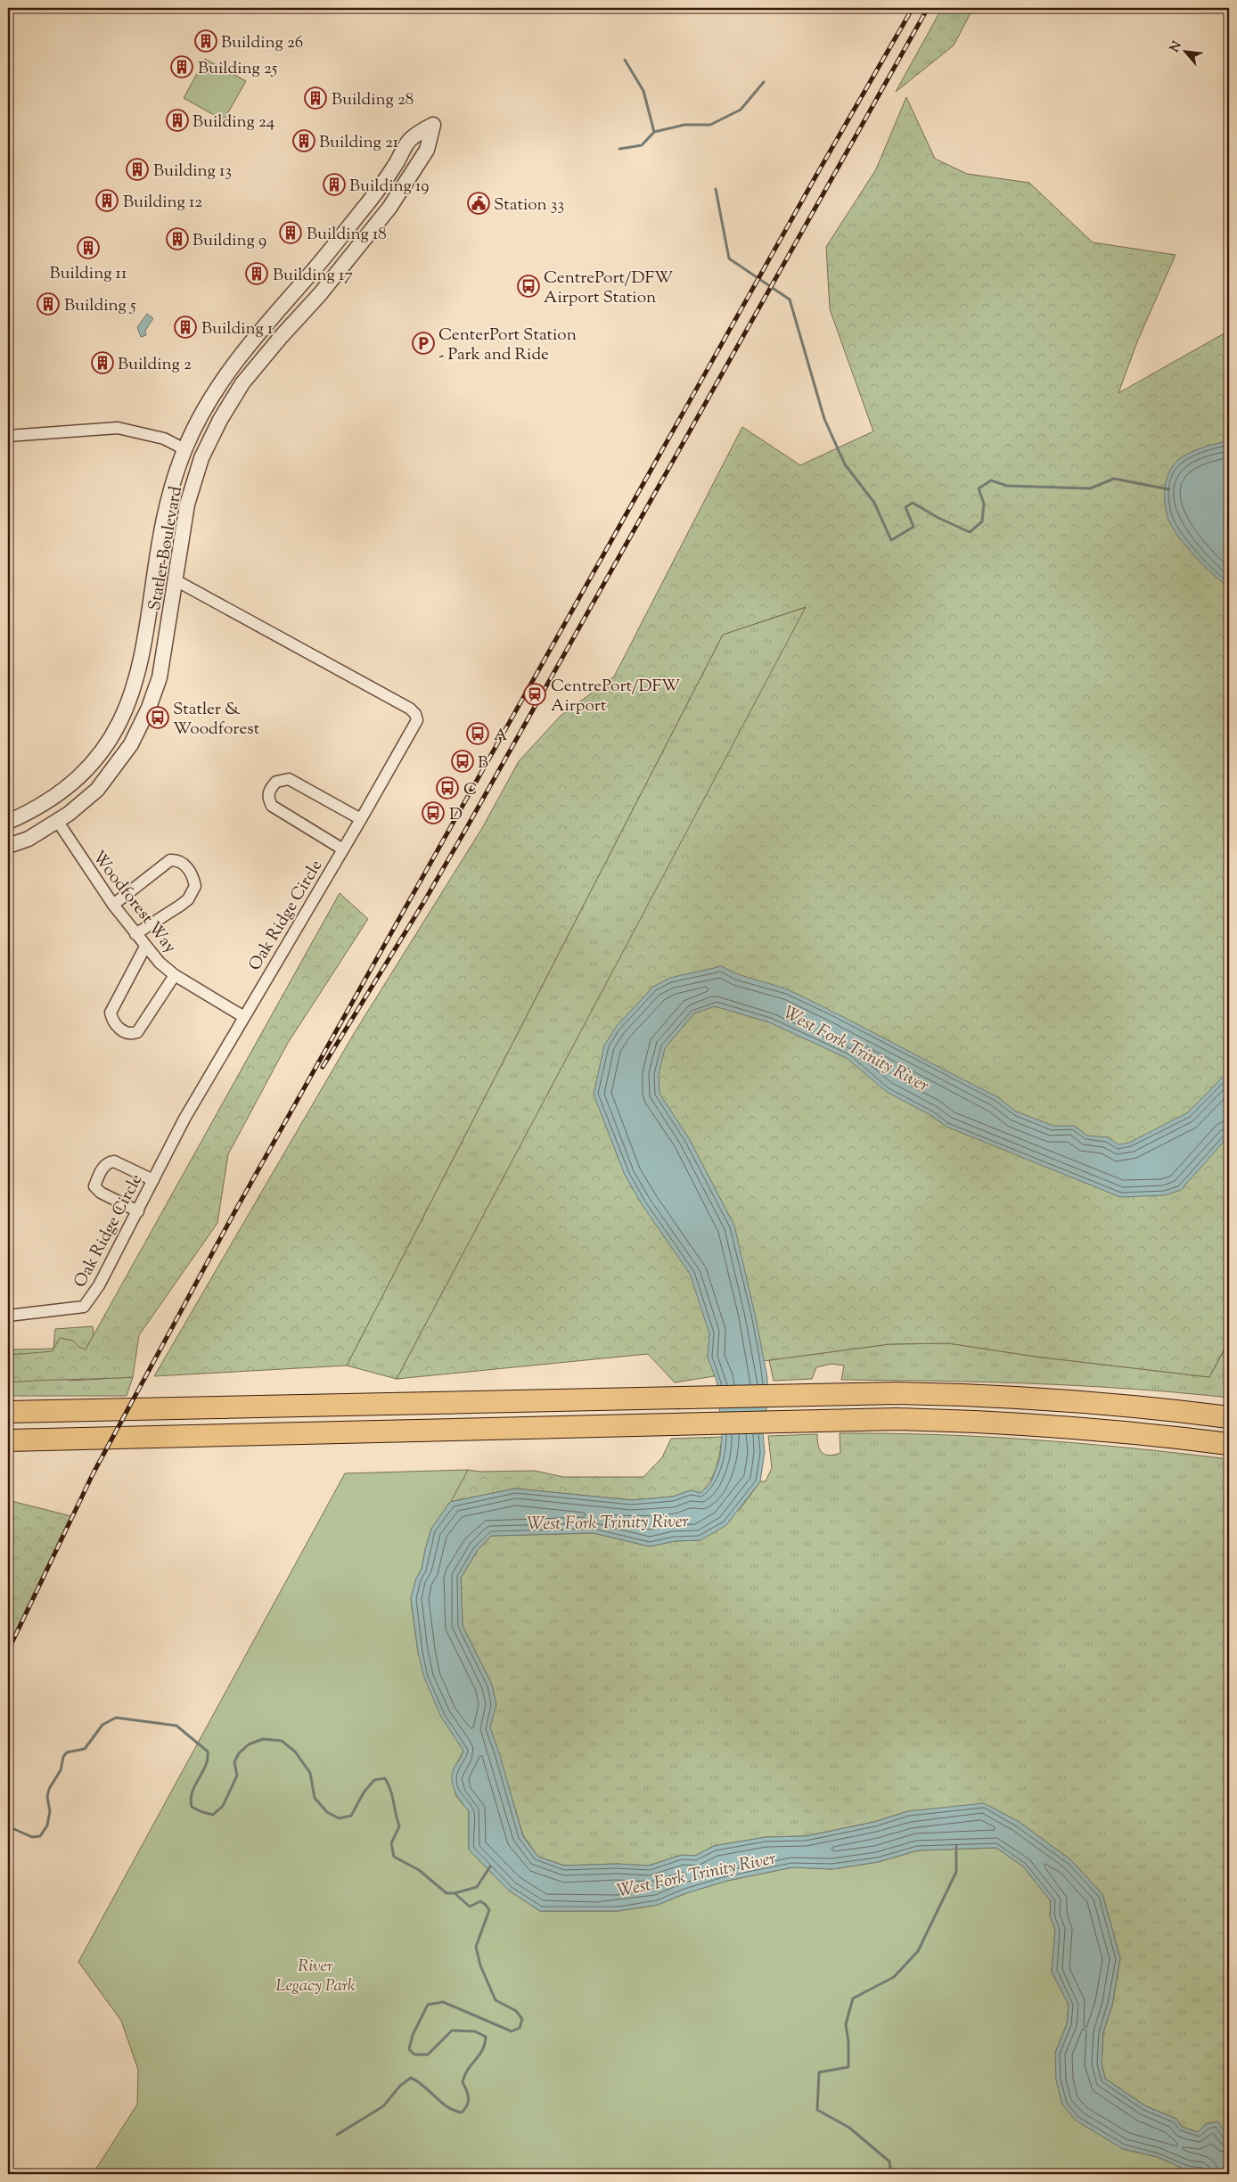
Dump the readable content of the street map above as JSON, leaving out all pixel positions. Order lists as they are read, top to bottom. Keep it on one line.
{"streets":{"street":["Statler Boulevard","Woodforest Way","Oak Ridge Circle"]},"crossings":[["Statler Boulevard","Woodforest Way"],["Statler Boulevard","Oak Ridge Circle"],["Woodforest Way","Oak Ridge Circle"]],"water":["West Fork Trinity River"],"parks":["River Legacy Park"],"places":{"building":["Building 26","Building 25","Building 28","Building 24","Building 21","Building 13","Building 19","Building 12","Building 18","Building 9","Building 11","Building 17","Building 5","Building 1","Building 2"],"public building":["Station 33"],"bus stop":["CentrePort/DFW Airport Station","Statler & Woodforest","A","B","C","D"],"parking":["CenterPort Station - Park and Ride"],"station":["CentrePort/DFW Airport"]},"north":"top left"}
